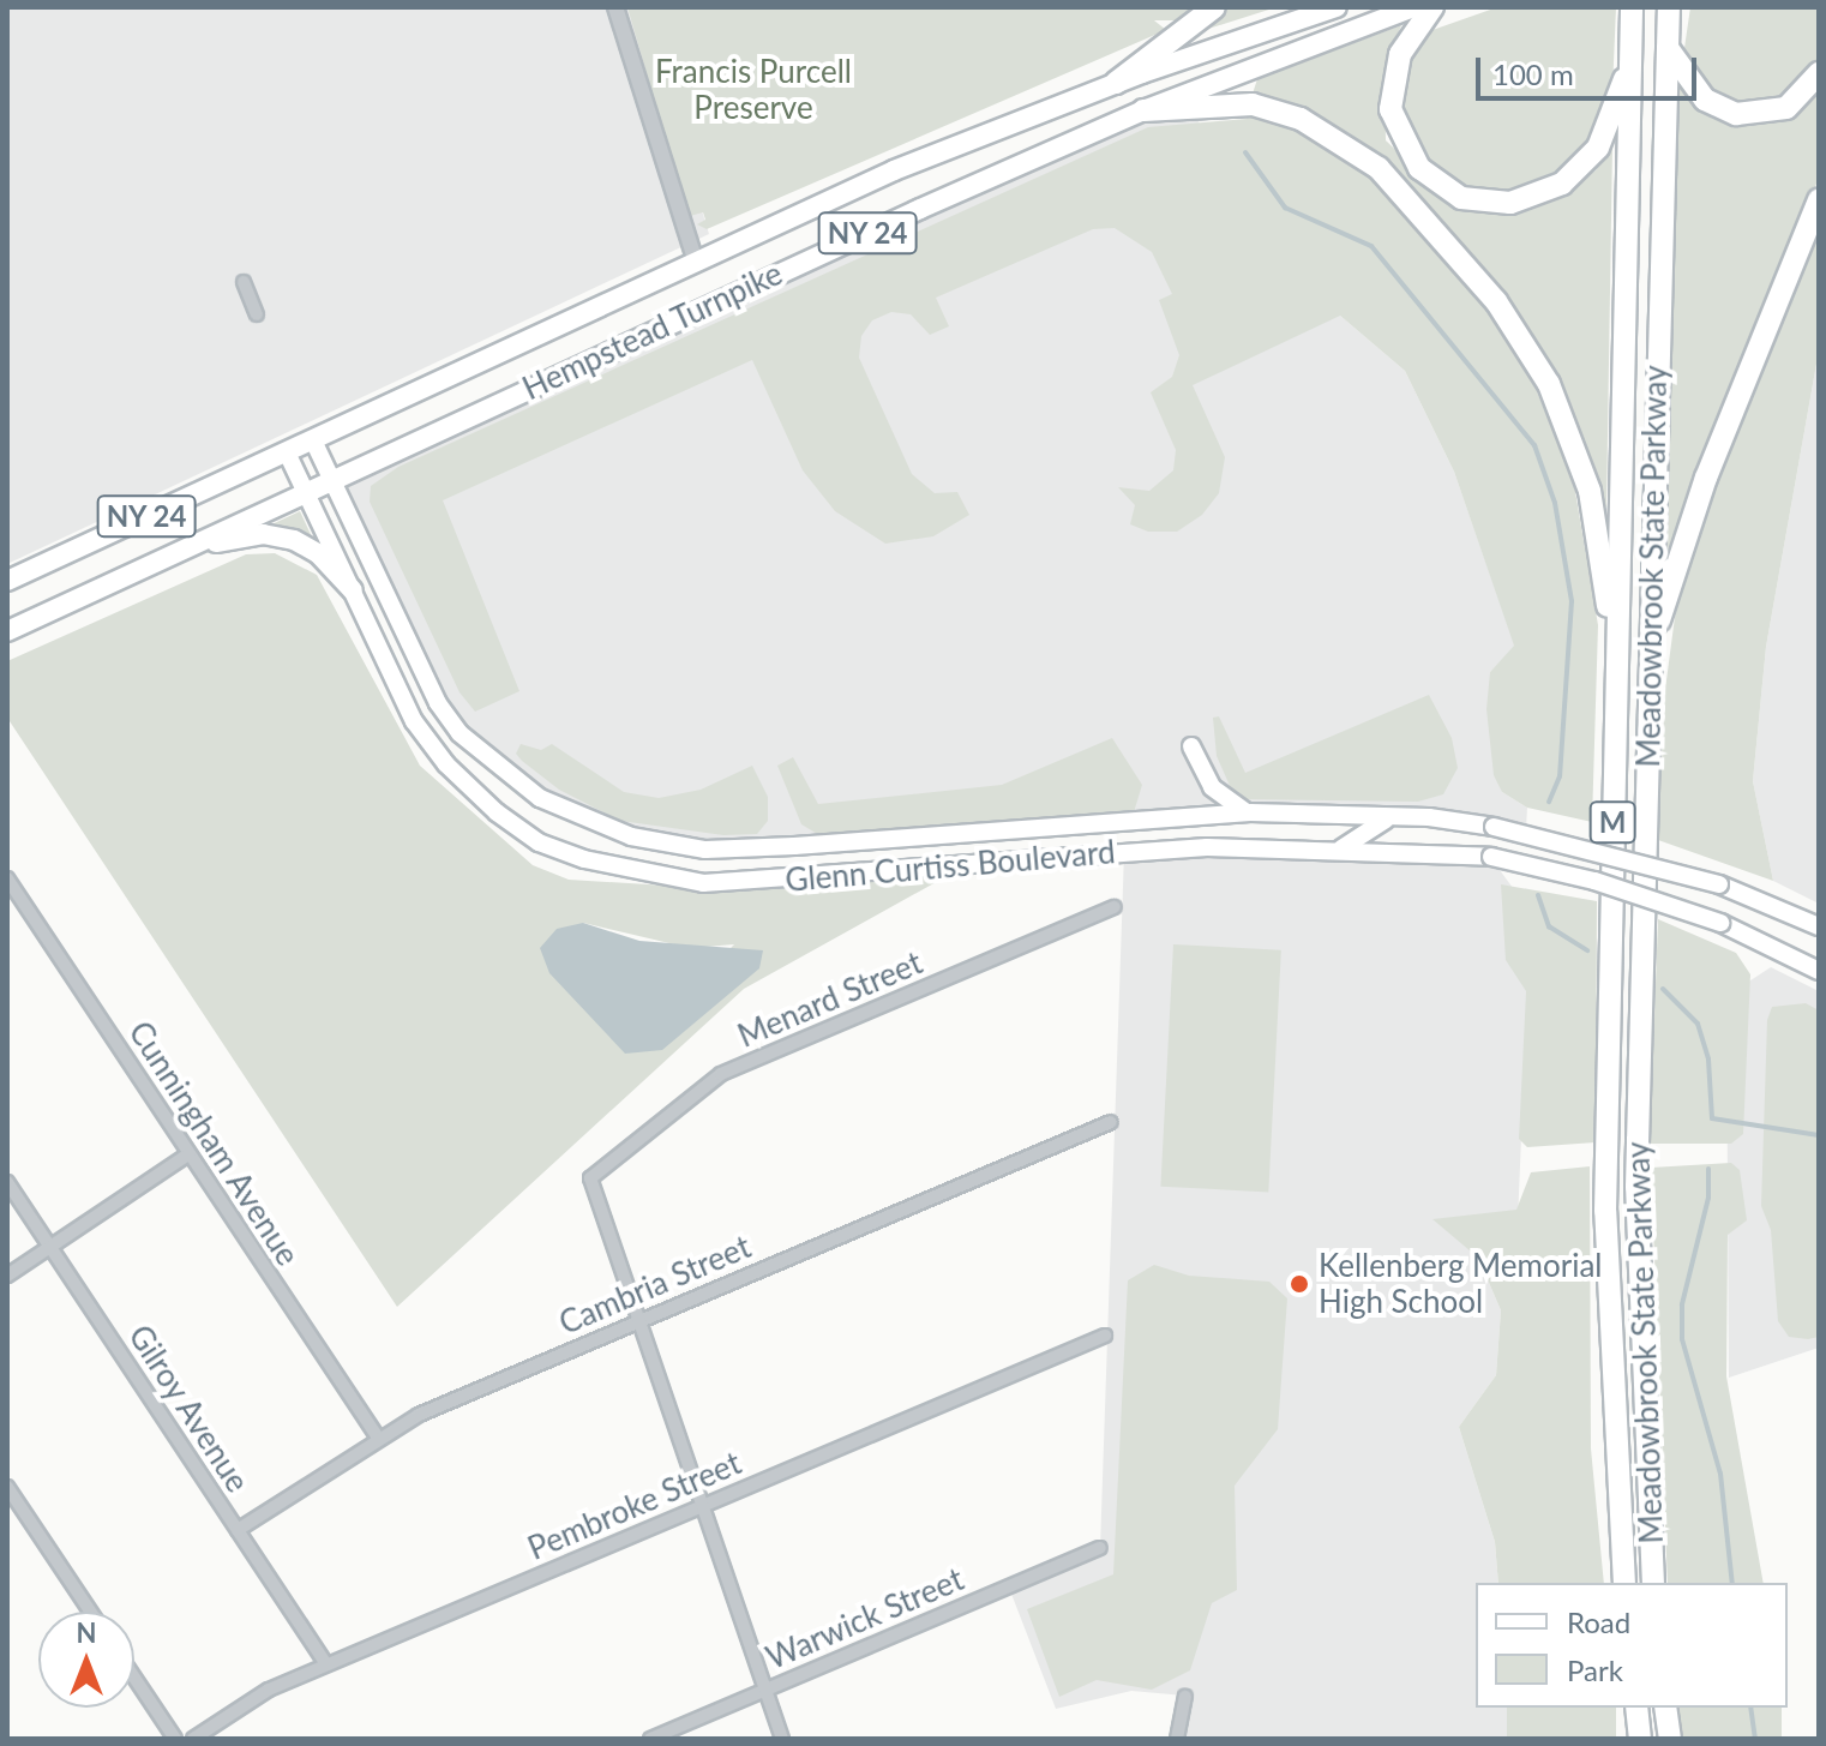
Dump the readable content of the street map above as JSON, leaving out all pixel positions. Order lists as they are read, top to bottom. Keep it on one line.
{"streets":{"highway":["Meadowbrook State Parkway","M"],"main road":["NY 24","Hempstead Turnpike","Glenn Curtiss Boulevard"],"street":["Menard Street","Cunningham Avenue","Cambria Street","Gilroy Avenue","Pembroke Street","Warwick Street"]},"crossings":[["Hempstead Turnpike","Glenn Curtiss Boulevard"],["Menard Street","Cambria Street"],["Cunningham Avenue","Cambria Street"],["Cambria Street","Gilroy Avenue"],["Gilroy Avenue","Pembroke Street"]],"parks":["Francis Purcell Preserve"],"places":["Kellenberg Memorial High School"],"legend":["Road","Park"],"scale_bar":"100 m","north":"top"}
